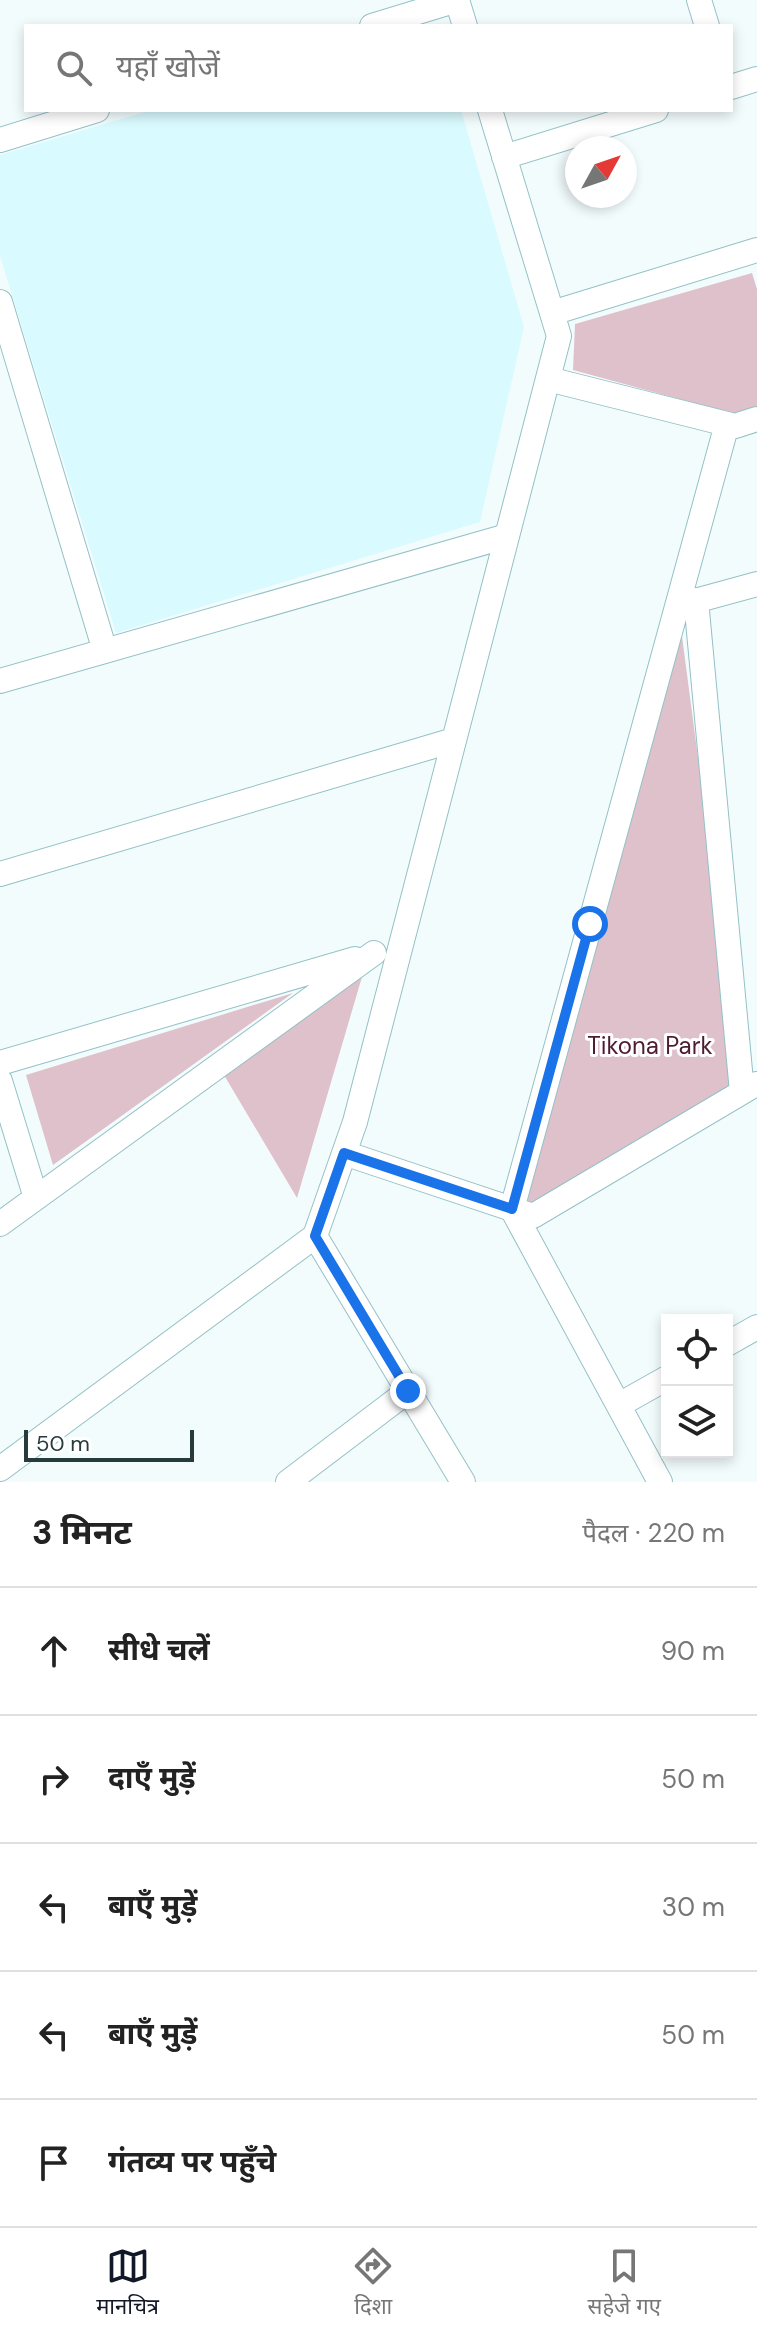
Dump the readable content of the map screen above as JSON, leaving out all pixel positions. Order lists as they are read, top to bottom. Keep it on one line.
{"parks":["Tikona Park"],"scale_bar":"50 m","north":"top right","page":{"search":"यहाँ खोजें","scale":"50 m","heading":["3 मिनट","पैदल · 220 m"],"list":[["सीधे चलें","90 m"],["दाएँ मुड़ें","50 m"],["बाएँ मुड़ें","30 m"],["बाएँ मुड़ें","50 m"],"गंतव्य पर पहुँचे"],"nav":["मानचित्र","दिशा","सहेजे गए"]}}
